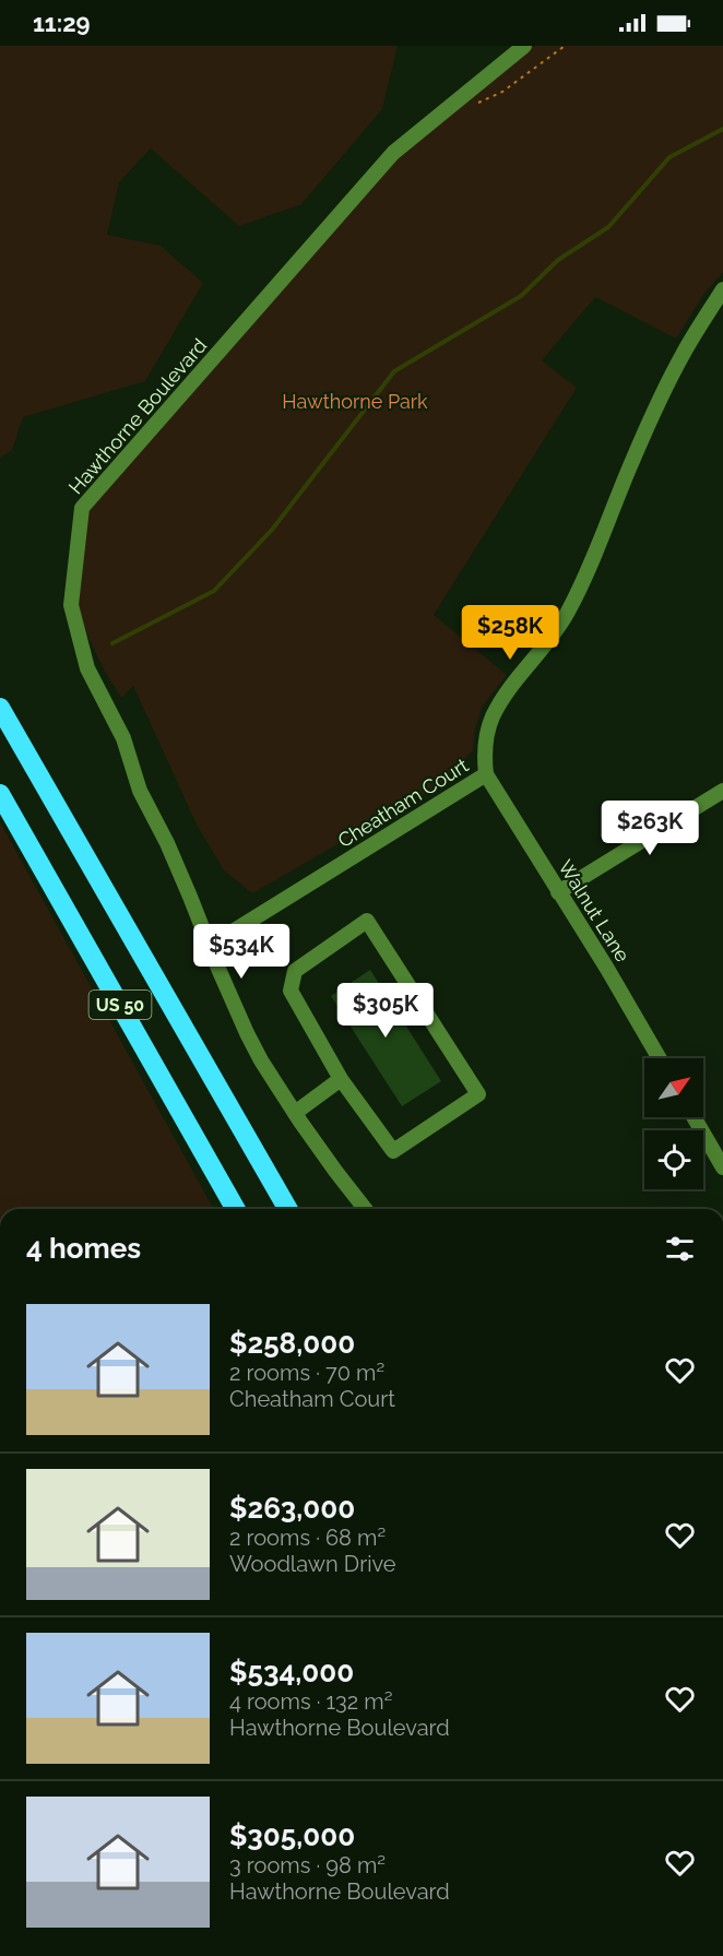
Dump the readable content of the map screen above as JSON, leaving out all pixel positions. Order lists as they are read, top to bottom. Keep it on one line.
{"streets":{"highway":["US 50"],"street":["Hawthorne Boulevard","Cheatham Court","Walnut Lane"]},"crossings":[["Hawthorne Boulevard","Cheatham Court"],["Cheatham Court","Walnut Lane"]],"parks":["Hawthorne Park"],"north":"top right","page":{"status":"11:29","price":["$258K","$263K","$534K","$305K"],"heading":"4 homes","list":[{"name":"$258,000","note":"2 rooms · 70 m² · Cheatham Court"},{"name":"$263,000","note":"2 rooms · 68 m² · Woodlawn Drive"},{"name":"$534,000","note":"4 rooms · 132 m² · Hawthorne Boulevard"},{"name":"$305,000","note":"3 rooms · 98 m² · Hawthorne Boulevard"}]}}
